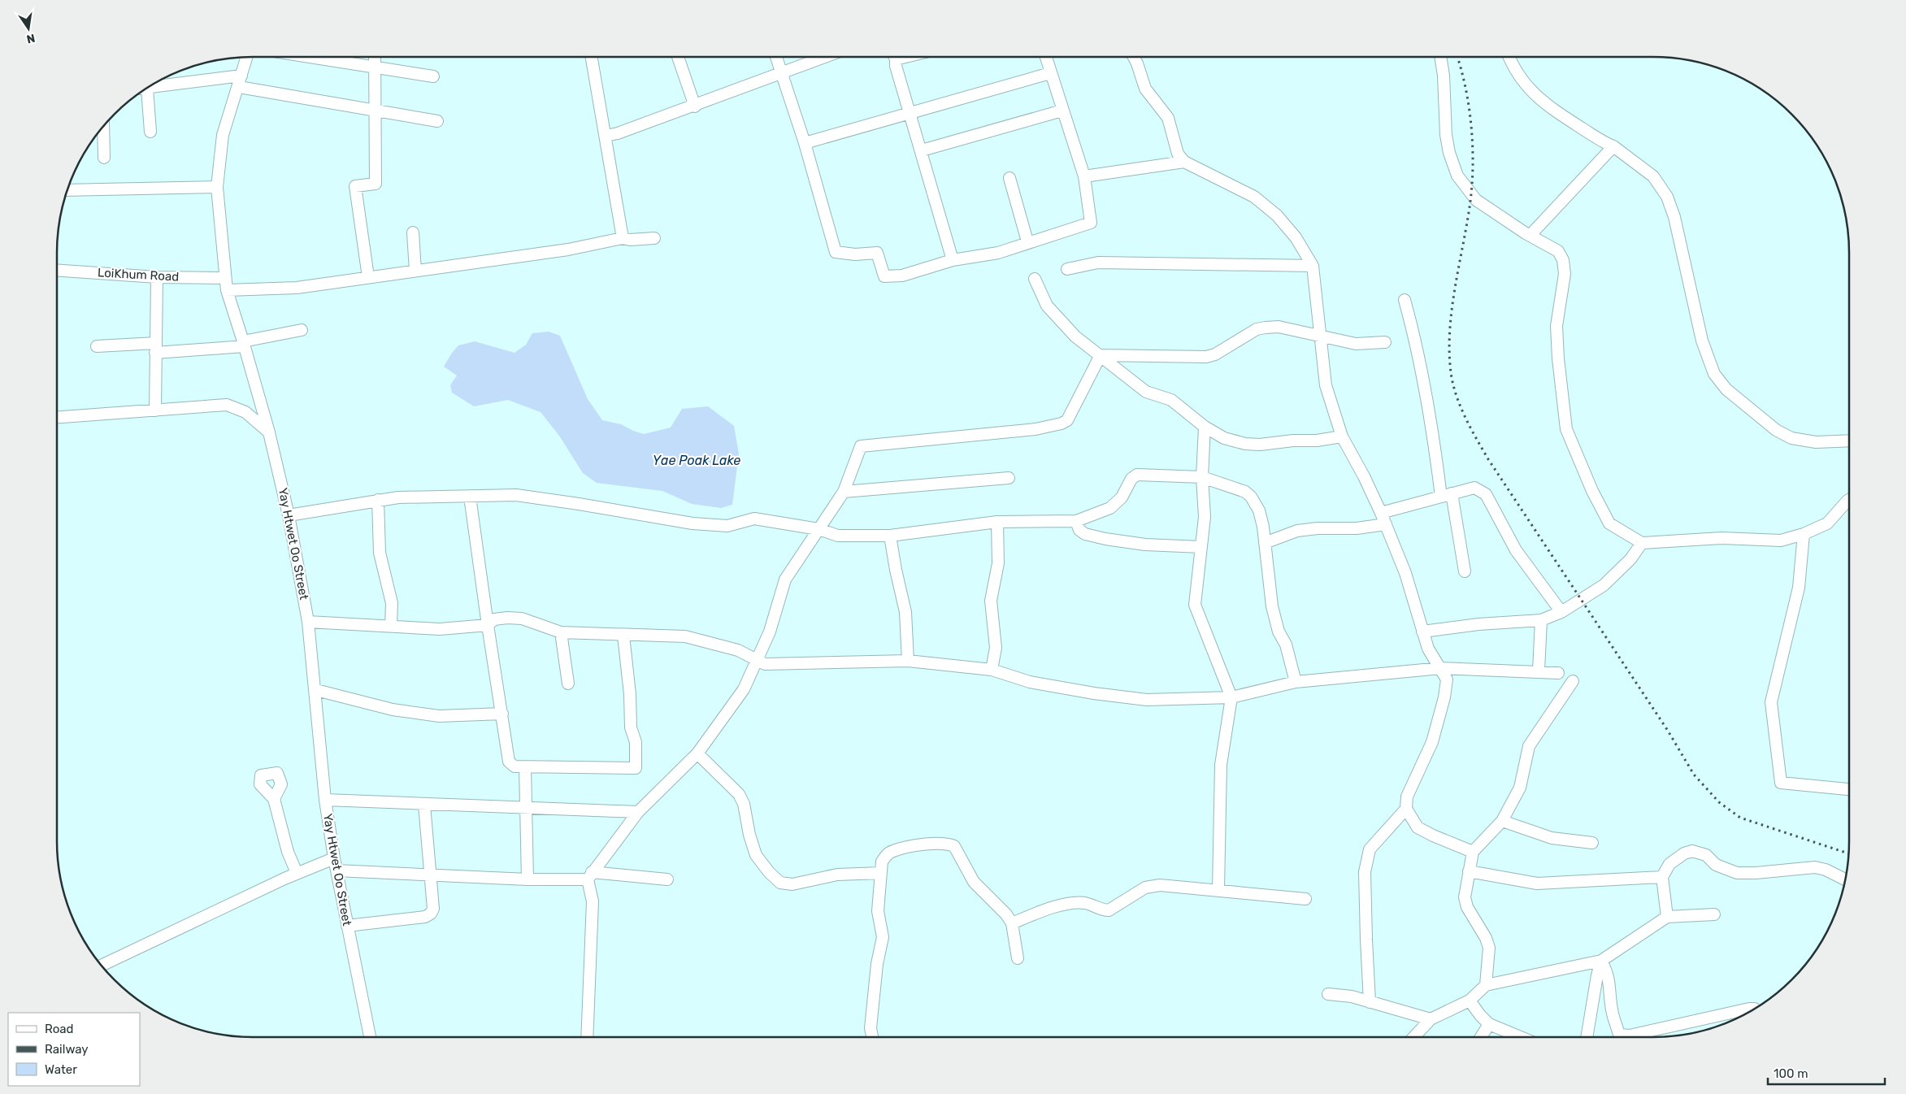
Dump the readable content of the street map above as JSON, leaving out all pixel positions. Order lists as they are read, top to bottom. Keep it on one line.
{"streets":{"street":["LoiKhum Road","Yay Htwet Oo Street"]},"crossings":[["LoiKhum Road","Yay Htwet Oo Street"]],"water":["Yae Poak Lake"],"legend":["Road","Railway","Water"],"scale_bar":"100 m","north":"bottom"}
